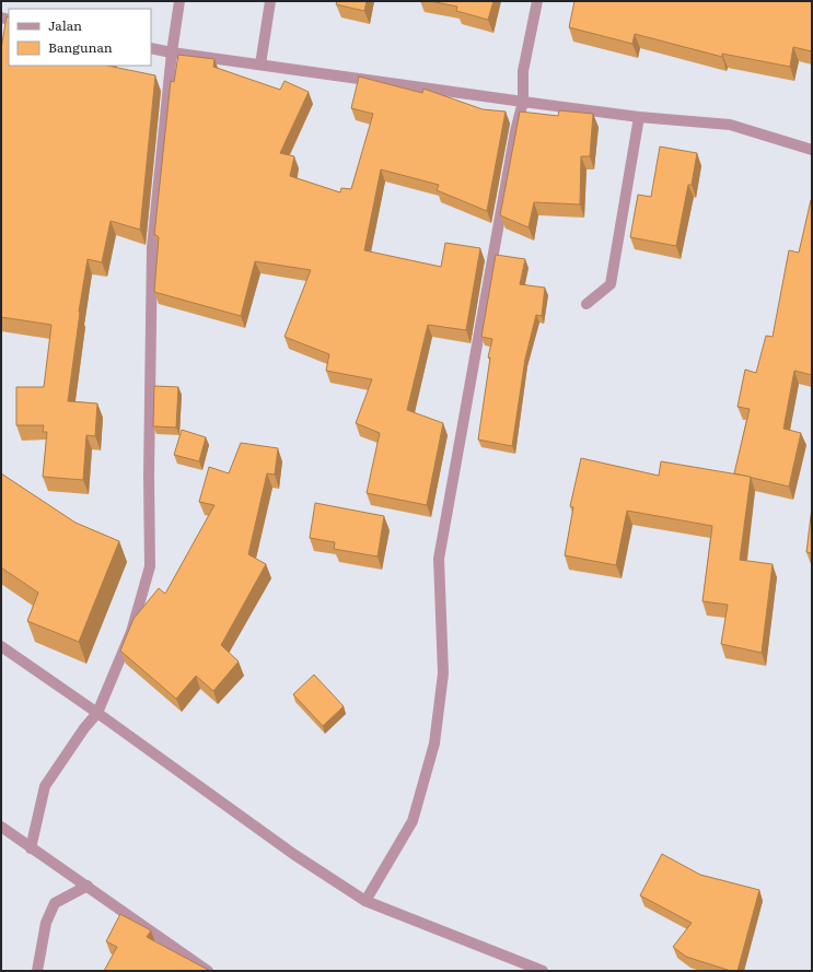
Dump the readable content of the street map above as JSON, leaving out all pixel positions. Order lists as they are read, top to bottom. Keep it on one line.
{"legend":["Jalan","Bangunan"]}
